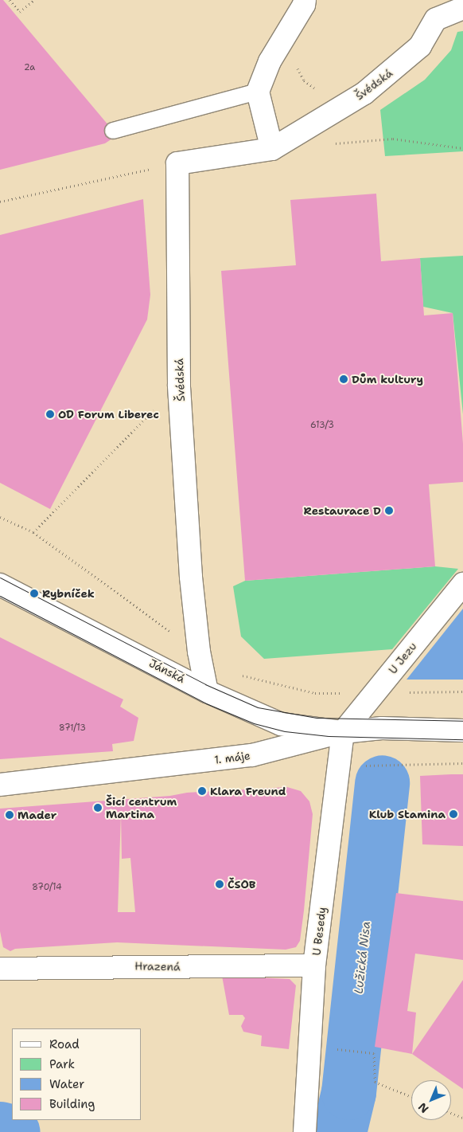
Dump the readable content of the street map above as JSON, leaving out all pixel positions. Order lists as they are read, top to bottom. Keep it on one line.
{"streets":{"street":["Švédská","U Jezu","Jánská","1. máje","U Besedy","Hrazená"]},"crossings":[["Švédská","Jánská"],["U Jezu","Jánská"],["U Jezu","1. máje"],["U Jezu","U Besedy"],["Jánská","1. máje"],["Jánská","U Besedy"],["1. máje","U Besedy"],["U Besedy","Hrazená"]],"water":["Lužická Nisa"],"places":["Dům kultury","OD Forum Liberec","Restaurace D","Rybníček","Klara Freund","Šicí centrum Martina","Klub Stamina","Mader","ČSOB"],"house_numbers":["2a","613/3","871/13","870/14"],"legend":["Road","Park","Water","Building"],"north":"bottom left"}
